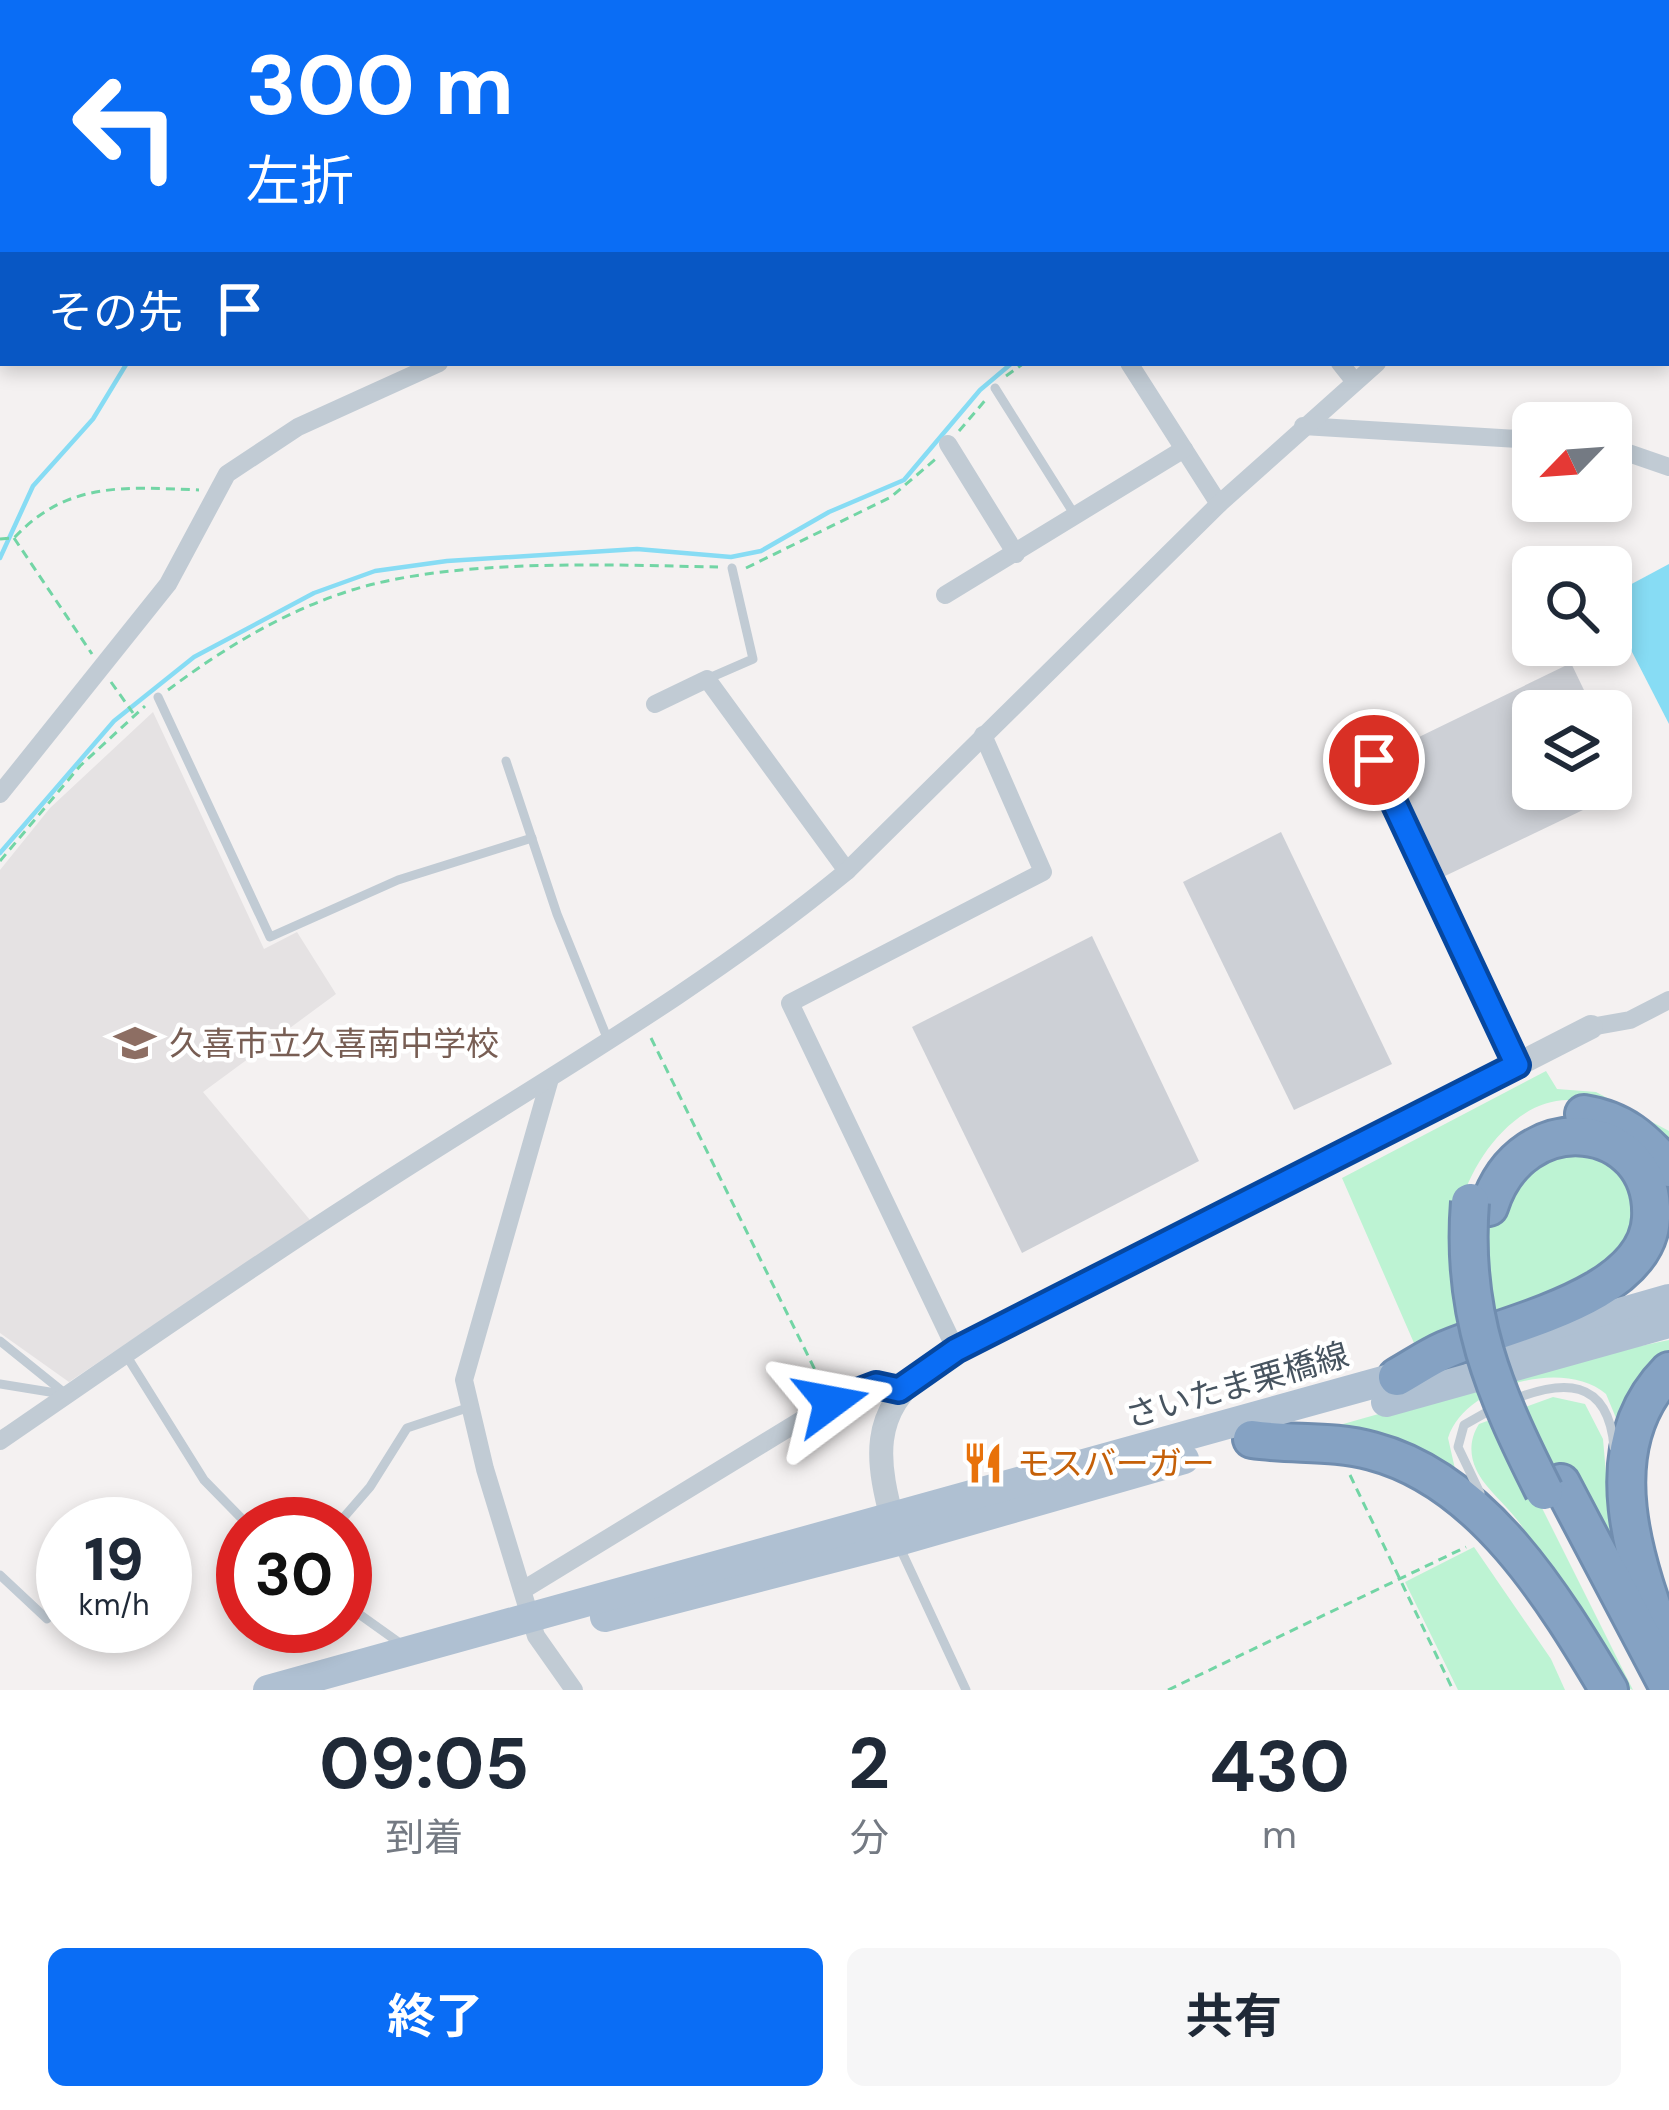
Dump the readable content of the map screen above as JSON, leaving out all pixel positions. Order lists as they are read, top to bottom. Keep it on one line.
{"streets":{"main road":["さいたま栗橋線"]},"places":{"school or university":["久喜市立久喜南中学校"],"restaurant":["モスバーガー"]},"north":"bottom left","page":{"turn":["300 m","左折"],"then":"その先","speed":"19 km/h","limit":"30","eta":["09:05","到着","2","分","430","m"],"buttons":["終了","共有"]}}
